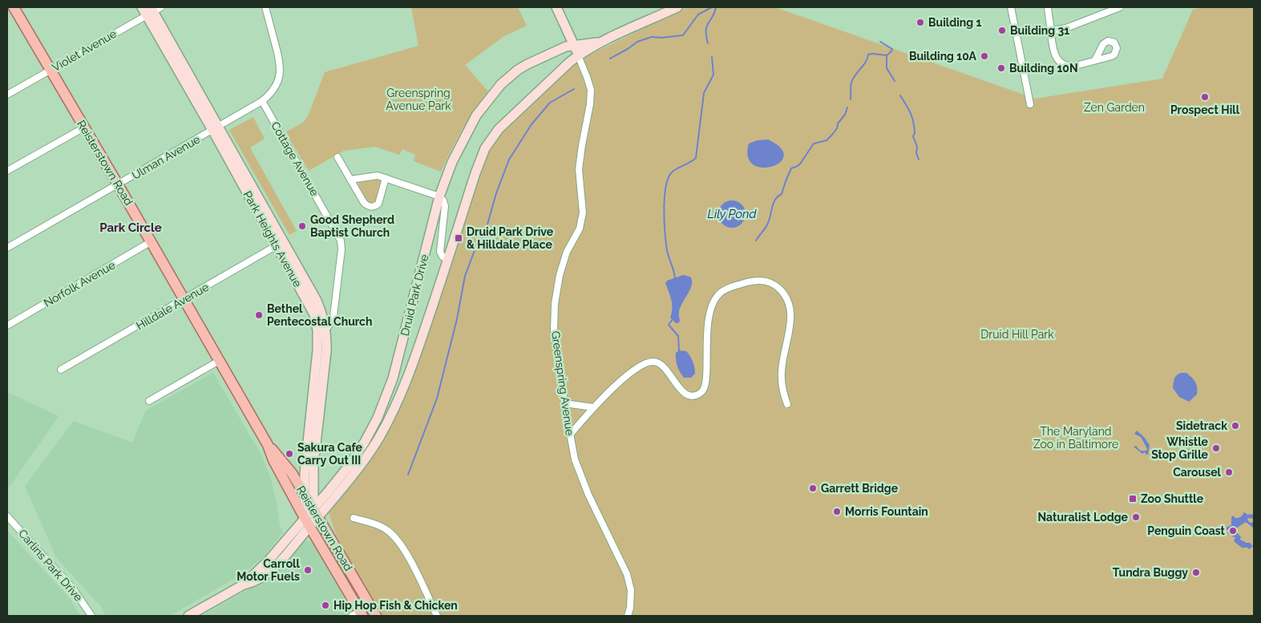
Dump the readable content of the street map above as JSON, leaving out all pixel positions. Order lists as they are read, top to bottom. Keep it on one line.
{"streets":{"main road":["Reisterstown Road","Park Heights Avenue","Druid Park Drive","Greenspring Avenue"],"street":["Violet Avenue","Ulman Avenue","Cottage Avenue","Norfolk Avenue","Hilldale Avenue","Carlins Park Drive"]},"crossings":[["Violet Avenue","Reisterstown Road"],["Violet Avenue","Park Heights Avenue"],["Ulman Avenue","Cottage Avenue"],["Ulman Avenue","Reisterstown Road"],["Ulman Avenue","Park Heights Avenue"],["Cottage Avenue","Park Heights Avenue"],["Reisterstown Road","Park Heights Avenue"],["Reisterstown Road","Norfolk Avenue"],["Reisterstown Road","Druid Park Drive"],["Reisterstown Road","Hilldale Avenue"],["Park Heights Avenue","Druid Park Drive"],["Park Heights Avenue","Hilldale Avenue"],["Druid Park Drive","Greenspring Avenue"]],"districts":["Park Circle"],"water":["Lily Pond"],"parks":["Greenspring Avenue Park","Zen Garden","Druid Hill Park","The Maryland Zoo in Baltimore"],"places":{"other":["Building 1","Building 31","Building 10A","Building 10N","Prospect Hill","Good Shepherd Baptist Church","Bethel Pentecostal Church","Sidetrack","Whistle Stop Grille","Sakura Cafe Carry Out III","Carousel","Garrett Bridge","Morris Fountain","Naturalist Lodge","Penguin Coast","Carroll Motor Fuels","Tundra Buggy","Hip Hop Fish & Chicken"],"transit":["Druid Park Drive & Hilldale Place","Zoo Shuttle"]}}
